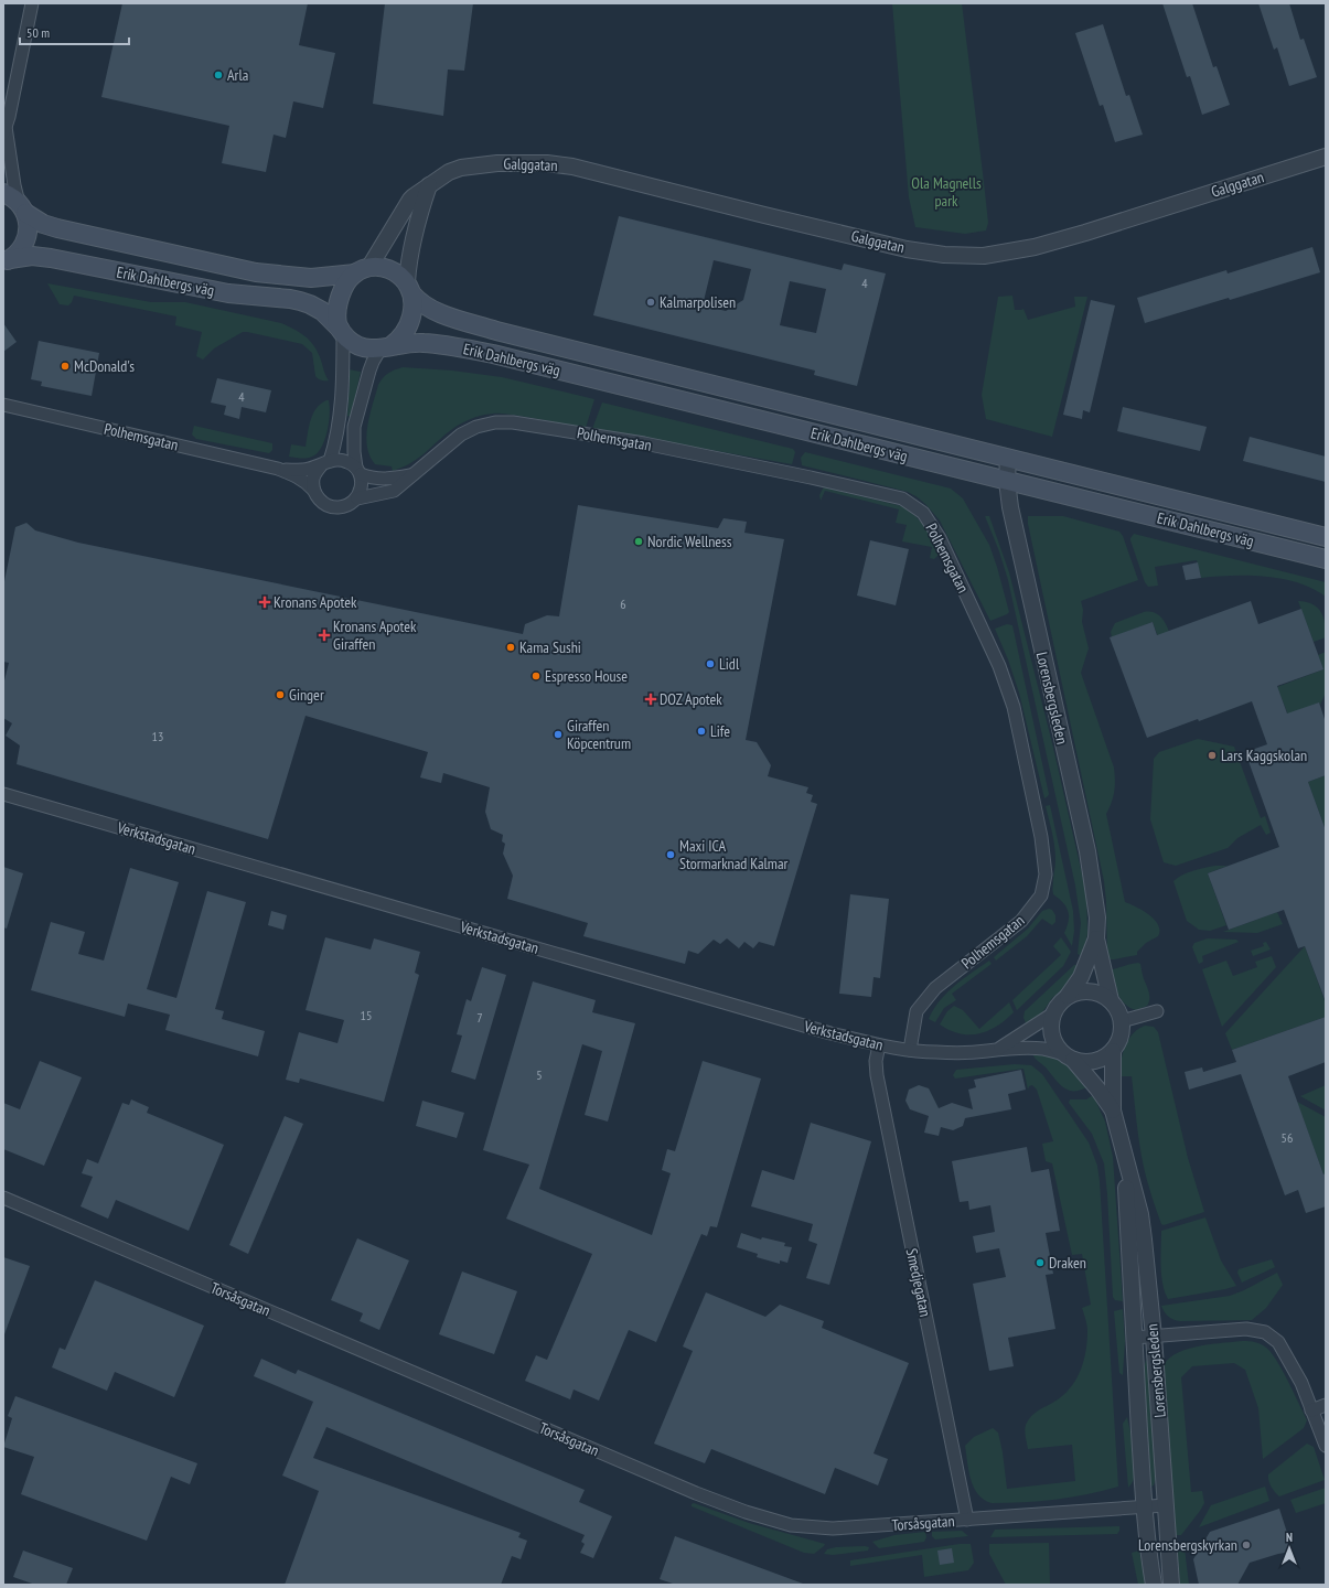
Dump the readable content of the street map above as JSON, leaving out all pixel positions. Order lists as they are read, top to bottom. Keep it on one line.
{"streets":{"main road":["Erik Dahlbergs väg"],"street":["Galggatan","Polhemsgatan","Lorensbergsleden","Verkstadsgatan","Smedjegatan","Torsåsgatan"]},"crossings":[["Galggatan","Erik Dahlbergs väg"],["Erik Dahlbergs väg","Lorensbergsleden"],["Polhemsgatan","Verkstadsgatan"],["Lorensbergsleden","Verkstadsgatan"],["Lorensbergsleden","Torsåsgatan"],["Verkstadsgatan","Smedjegatan"],["Smedjegatan","Torsåsgatan"]],"parks":["Ola Magnells park"],"places":{"other":["Arla","Kalmarpolisen","McDonald's","Nordic Wellness","Kama Sushi","Lidl","Espresso House","Ginger","Life","Giraffen Köpcentrum","Lars Kaggskolan","Maxi ICA Stormarknad Kalmar","Draken","Lorensbergskyrkan"],"health":["Kronans Apotek","Kronans Apotek Giraffen","DOZ Apotek"]},"house_numbers":["4","4","6","13","15","7","5","56"],"scale_bar":"50 m","north":"top"}
